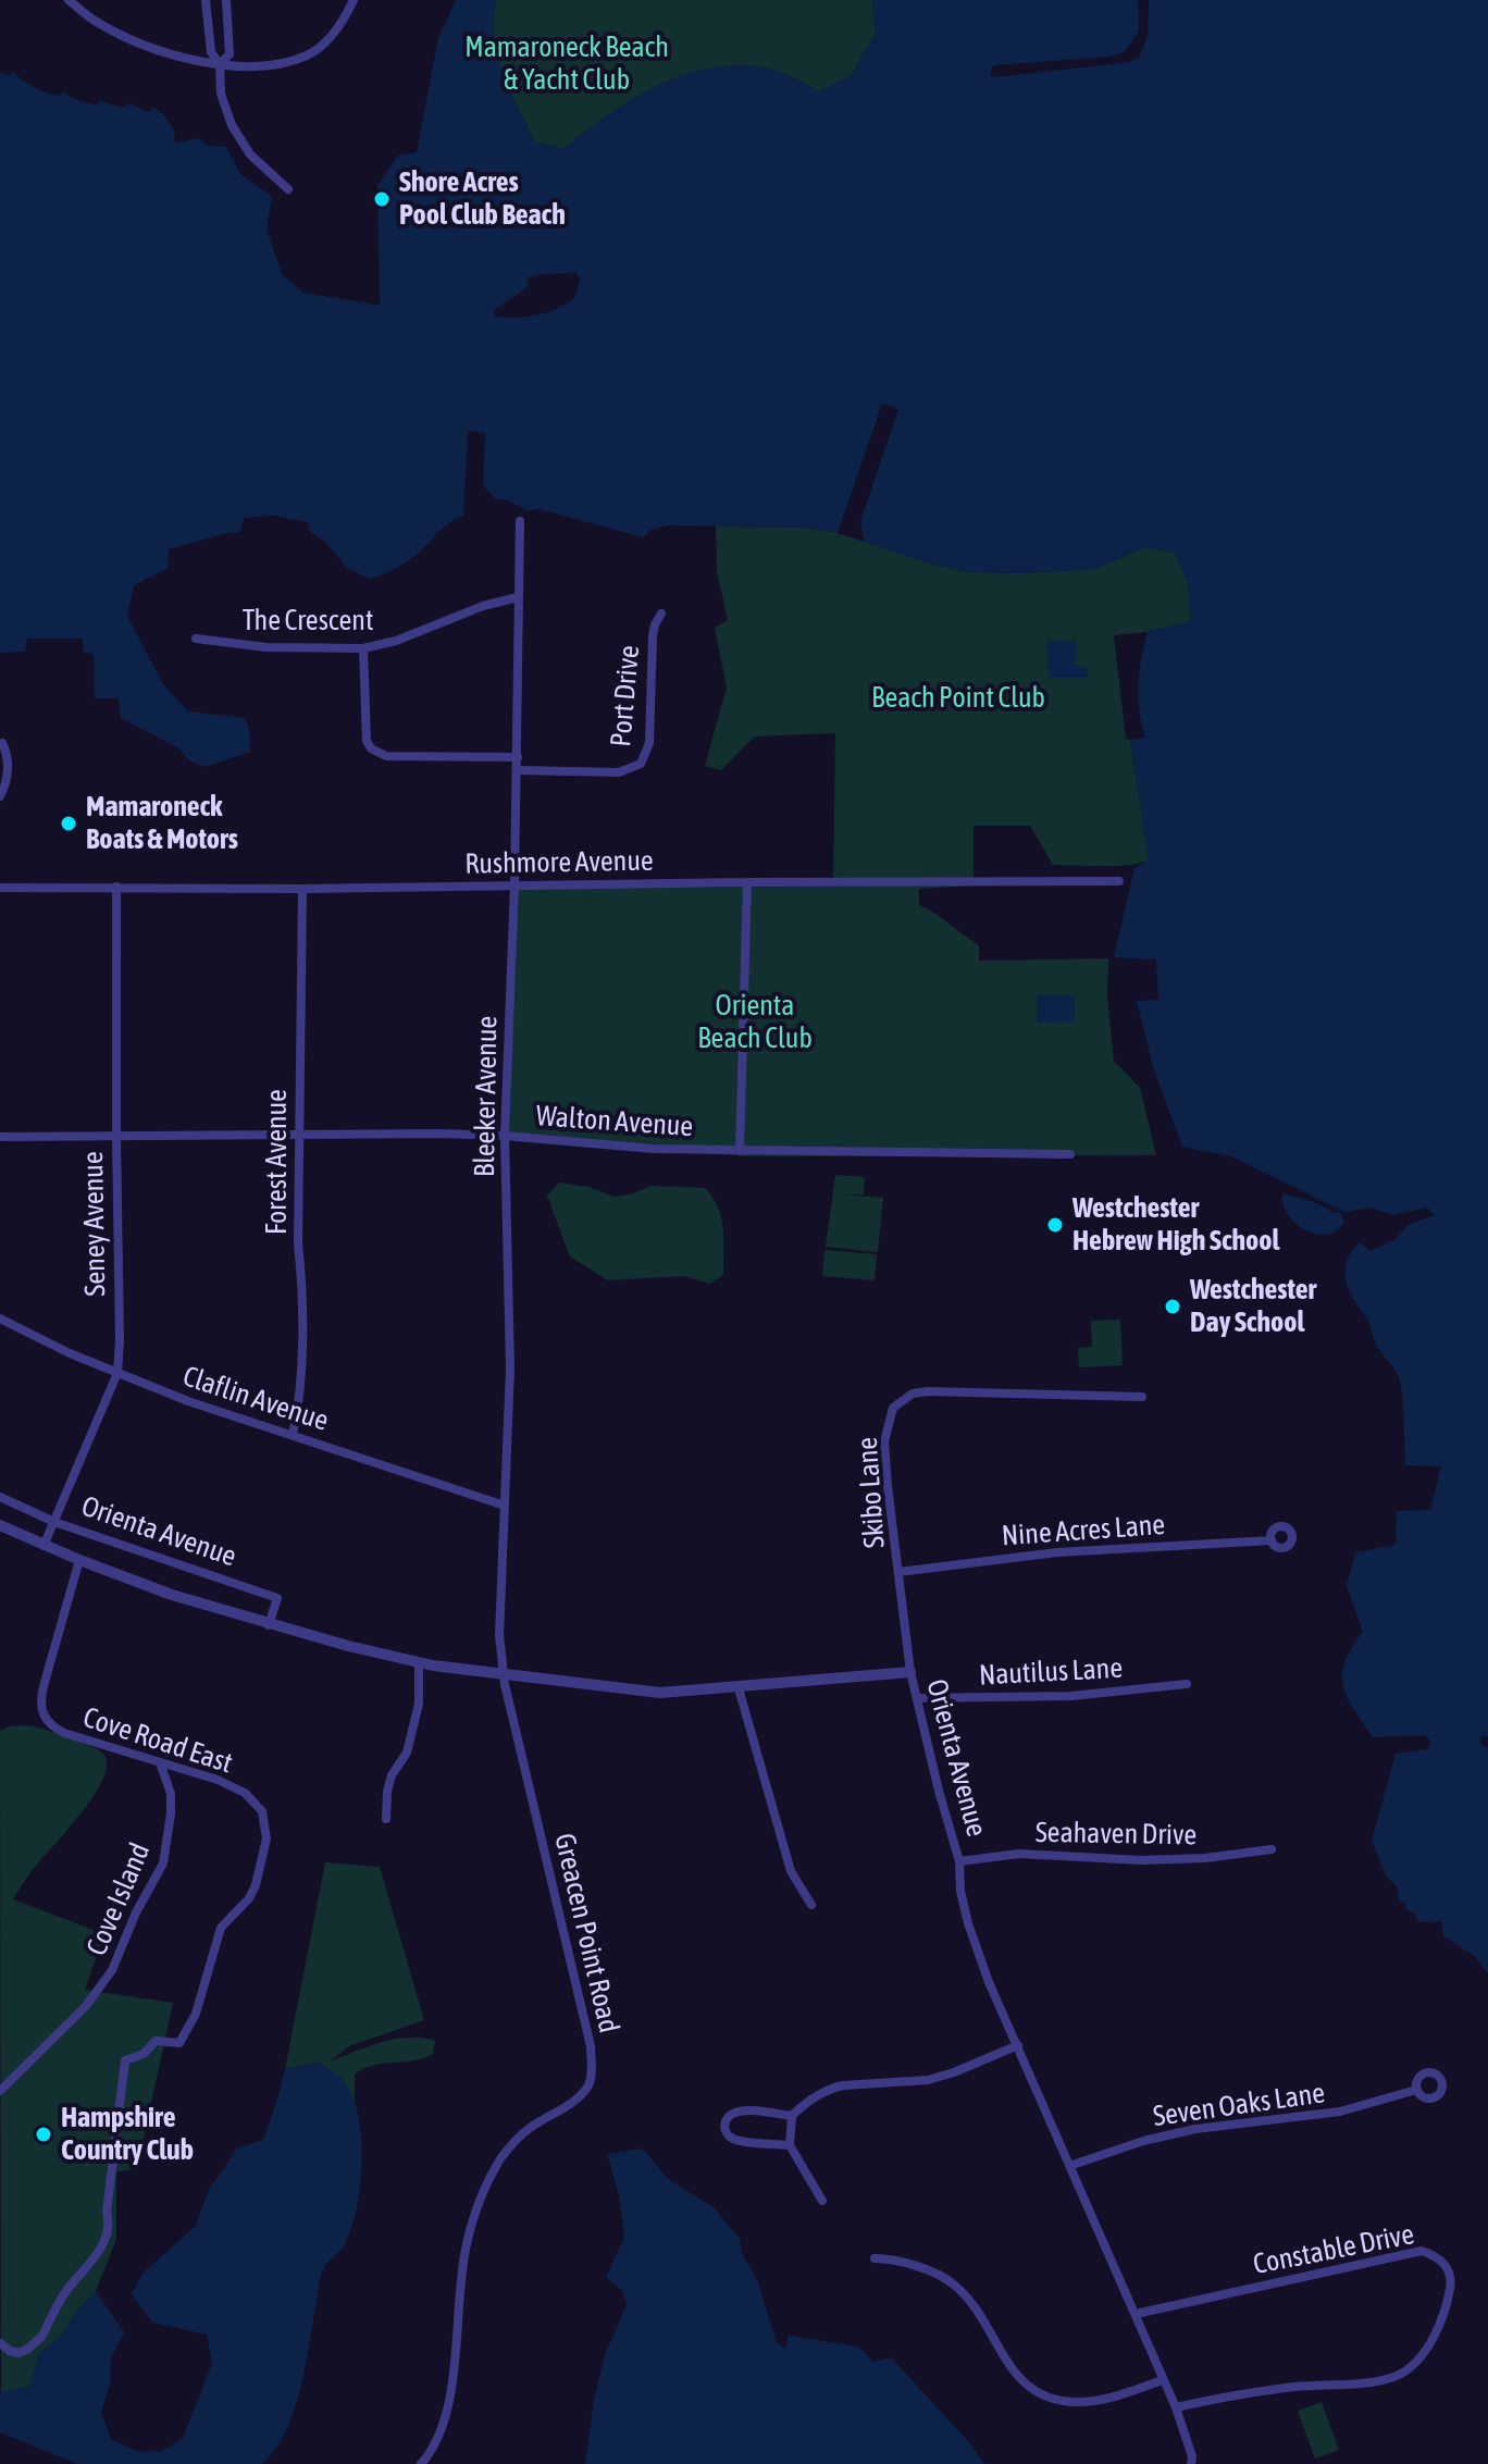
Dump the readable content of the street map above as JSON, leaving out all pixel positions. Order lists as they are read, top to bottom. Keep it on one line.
{"streets":{"street":["The Crescent","Port Drive","Rushmore Avenue","Bleeker Avenue","Walton Avenue","Forest Avenue","Seney Avenue","Claflin Avenue","Skibo Lane","Nine Acres Lane","Orienta Avenue","Nautilus Lane","Cove Road East","Seahaven Drive","Cove Island","Greacen Point Road","Seven Oaks Lane","Constable Drive"]},"crossings":[["The Crescent","Bleeker Avenue"],["Port Drive","Bleeker Avenue"],["Rushmore Avenue","Bleeker Avenue"],["Rushmore Avenue","Forest Avenue"],["Rushmore Avenue","Seney Avenue"],["Bleeker Avenue","Walton Avenue"],["Bleeker Avenue","Claflin Avenue"],["Bleeker Avenue","Orienta Avenue"],["Bleeker Avenue","Greacen Point Road"],["Walton Avenue","Forest Avenue"],["Walton Avenue","Seney Avenue"],["Forest Avenue","Claflin Avenue"],["Seney Avenue","Claflin Avenue"],["Seney Avenue","Orienta Avenue"],["Skibo Lane","Nine Acres Lane"],["Skibo Lane","Orienta Avenue"],["Orienta Avenue","Nautilus Lane"],["Orienta Avenue","Cove Road East"],["Orienta Avenue","Seahaven Drive"],["Orienta Avenue","Greacen Point Road"],["Orienta Avenue","Seven Oaks Lane"],["Orienta Avenue","Constable Drive"],["Cove Road East","Cove Island"]],"parks":["Mamaroneck Beach & Yacht Club","Beach Point Club","Orienta Beach Club"],"places":["Shore Acres Pool Club Beach","Mamaroneck Boats & Motors","Westchester Hebrew High School","Westchester Day School","Hampshire Country Club"]}
